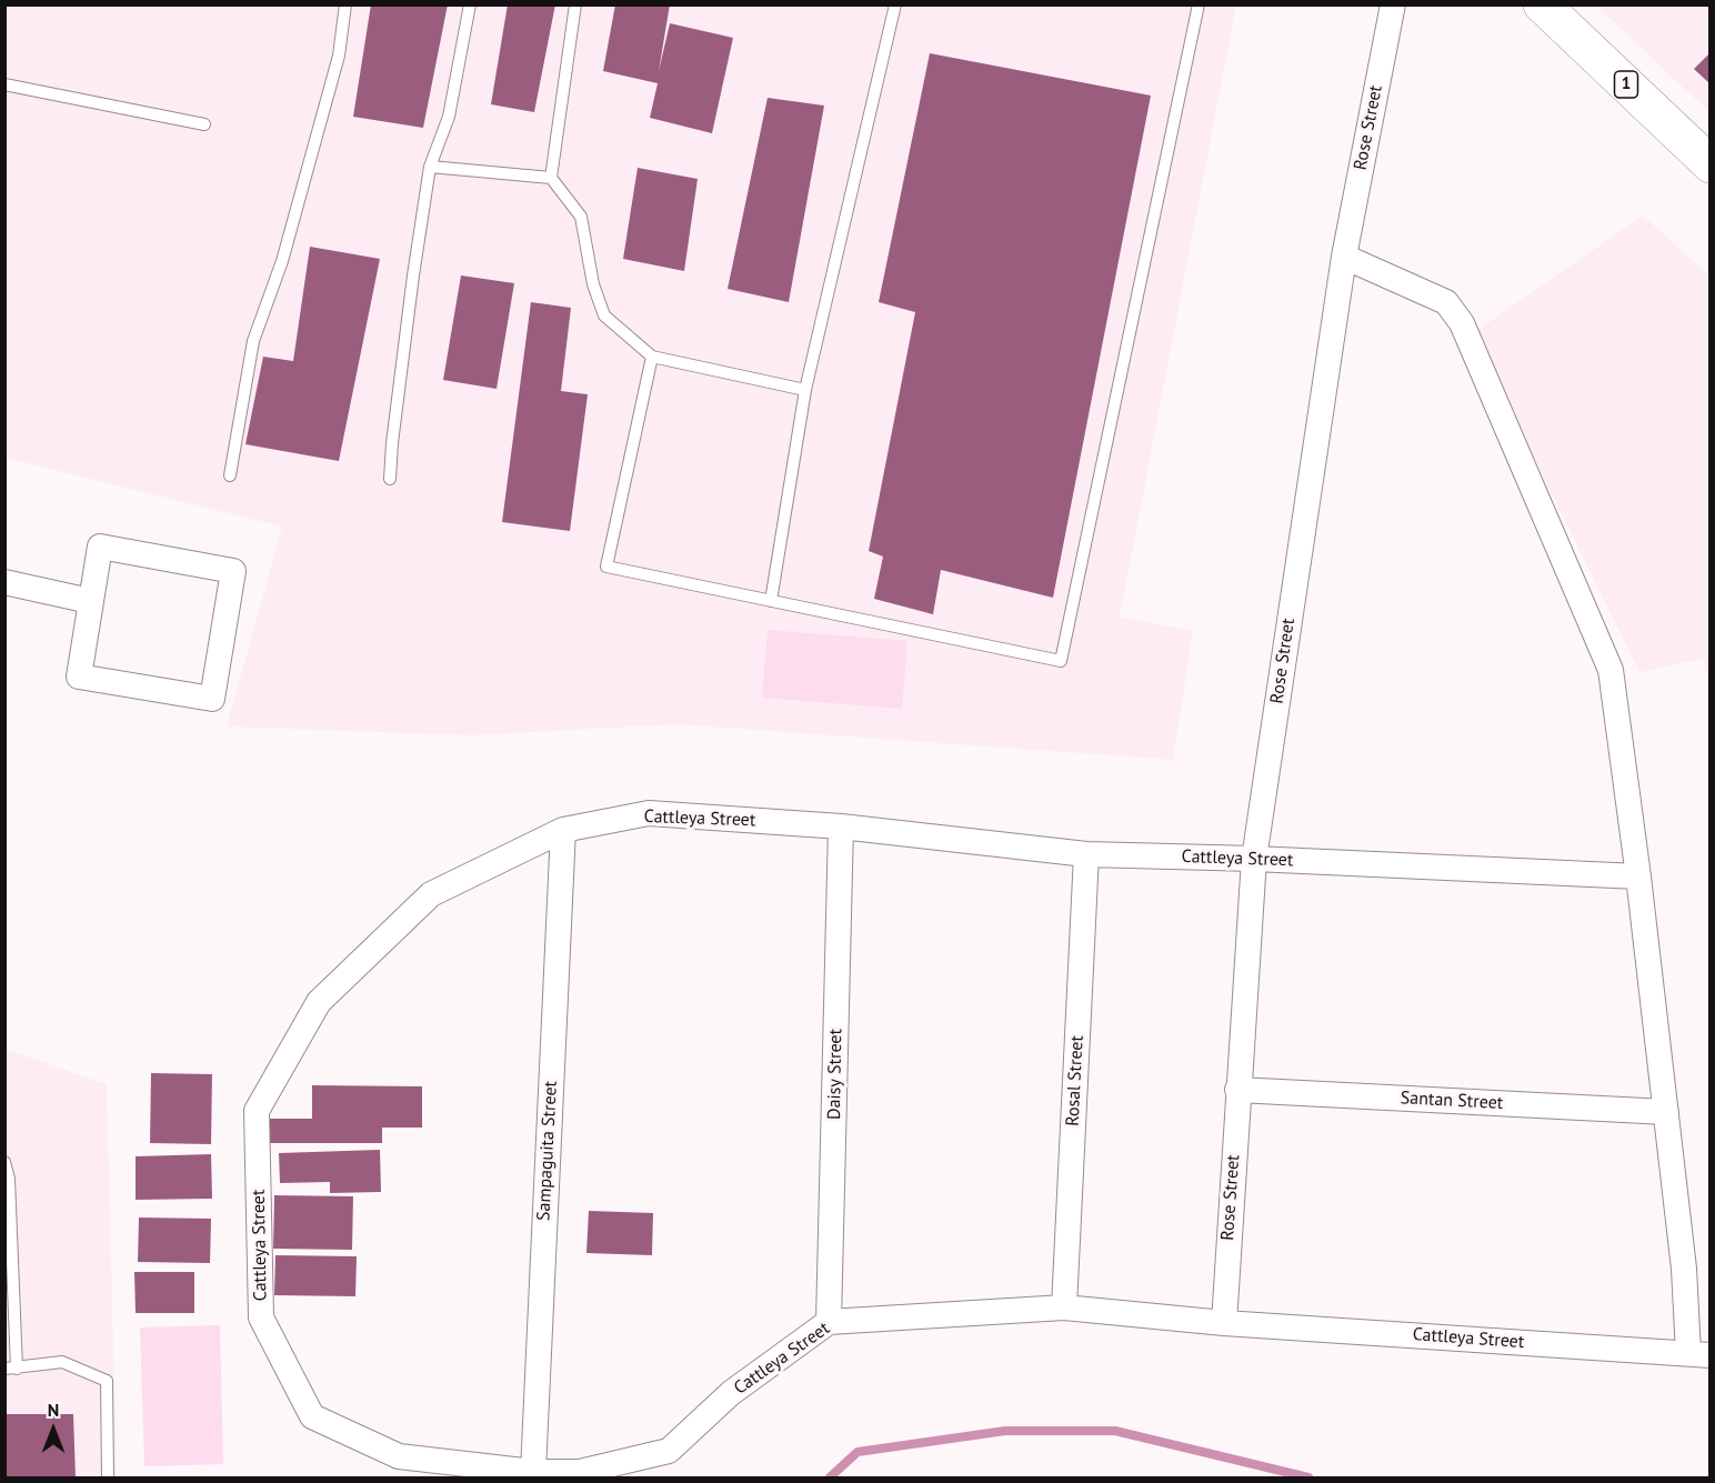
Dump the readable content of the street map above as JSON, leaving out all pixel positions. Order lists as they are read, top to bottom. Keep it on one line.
{"streets":{"highway":["1"],"street":["Rose Street","Cattleya Street","Daisy Street","Rosal Street","Santan Street","Sampaguita Street"]},"crossings":[["Rose Street","Cattleya Street"],["Rose Street","Santan Street"],["Cattleya Street","Daisy Street"],["Cattleya Street","Rosal Street"],["Cattleya Street","Sampaguita Street"]],"north":"top"}
